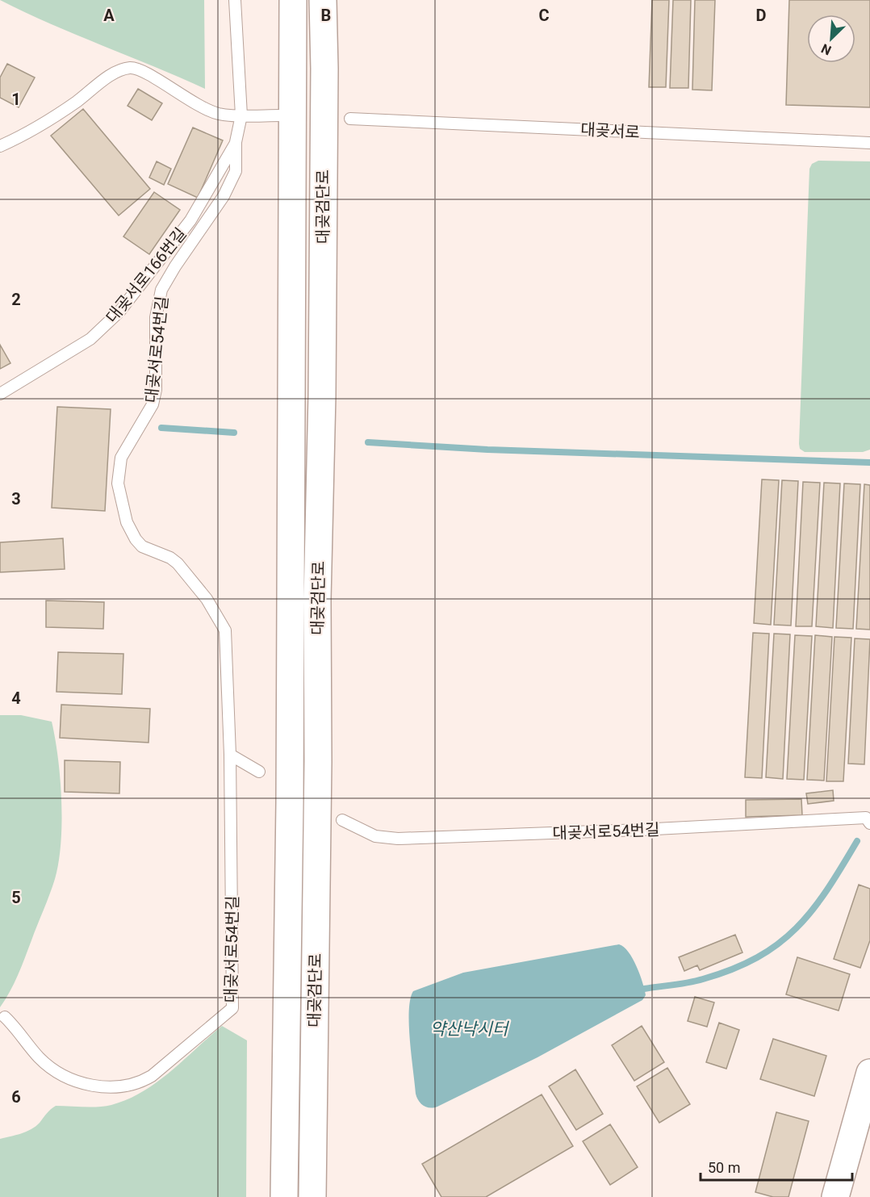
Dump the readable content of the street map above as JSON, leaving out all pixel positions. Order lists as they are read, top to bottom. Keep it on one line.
{"streets":{"main road":["대곶검단로"],"lane":["대곶서로","대곶서로166번길","대곶서로54번길"]},"crossings":[["대곶서로166번길","대곶서로54번길"]],"water":["약산낙시터"],"scale_bar":"50 m","north":"bottom left","grid":{"columns":["A","B","C","D"],"rows":["1","2","3","4","5","6"]}}
